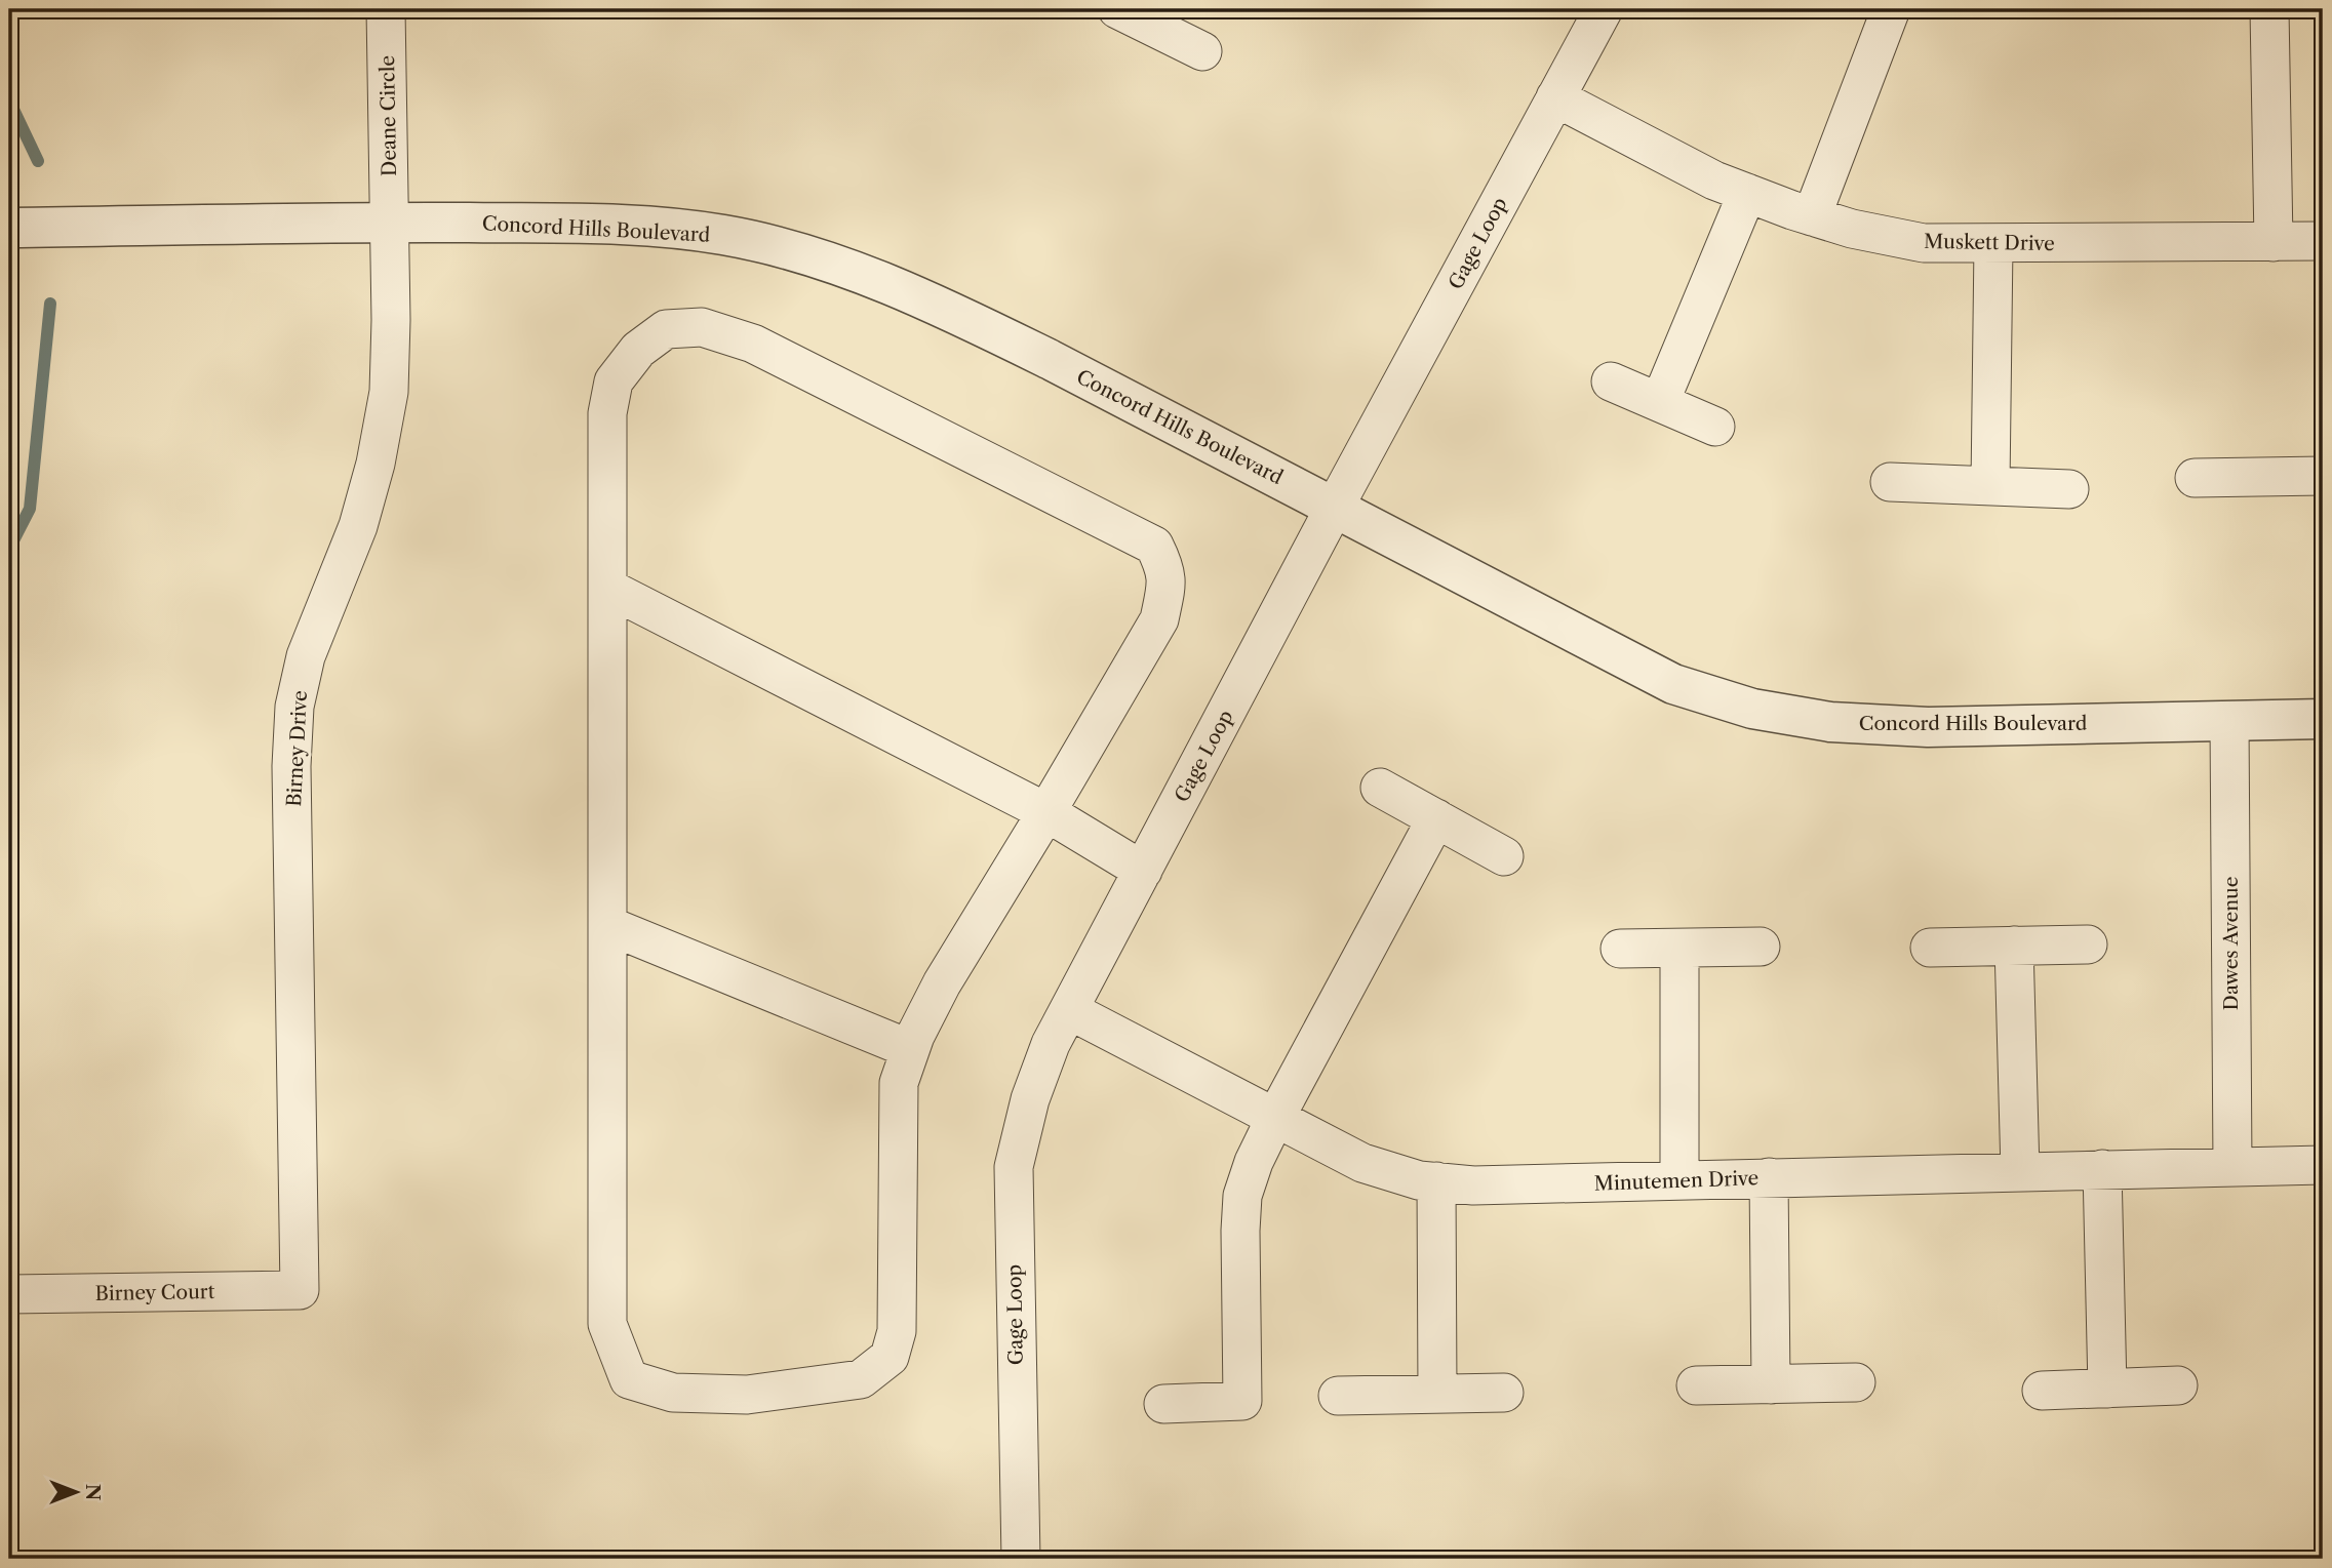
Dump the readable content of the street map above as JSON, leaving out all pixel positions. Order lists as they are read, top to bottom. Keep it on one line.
{"streets":{"street":["Deane Circle","Concord Hills Boulevard","Muskett Drive","Gage Loop","Birney Drive","Dawes Avenue","Minutemen Drive","Birney Court"]},"crossings":[["Deane Circle","Concord Hills Boulevard"],["Deane Circle","Birney Drive"],["Concord Hills Boulevard","Gage Loop"],["Concord Hills Boulevard","Birney Drive"],["Concord Hills Boulevard","Dawes Avenue"],["Muskett Drive","Gage Loop"],["Gage Loop","Minutemen Drive"],["Birney Drive","Birney Court"],["Dawes Avenue","Minutemen Drive"]],"north":"right"}
